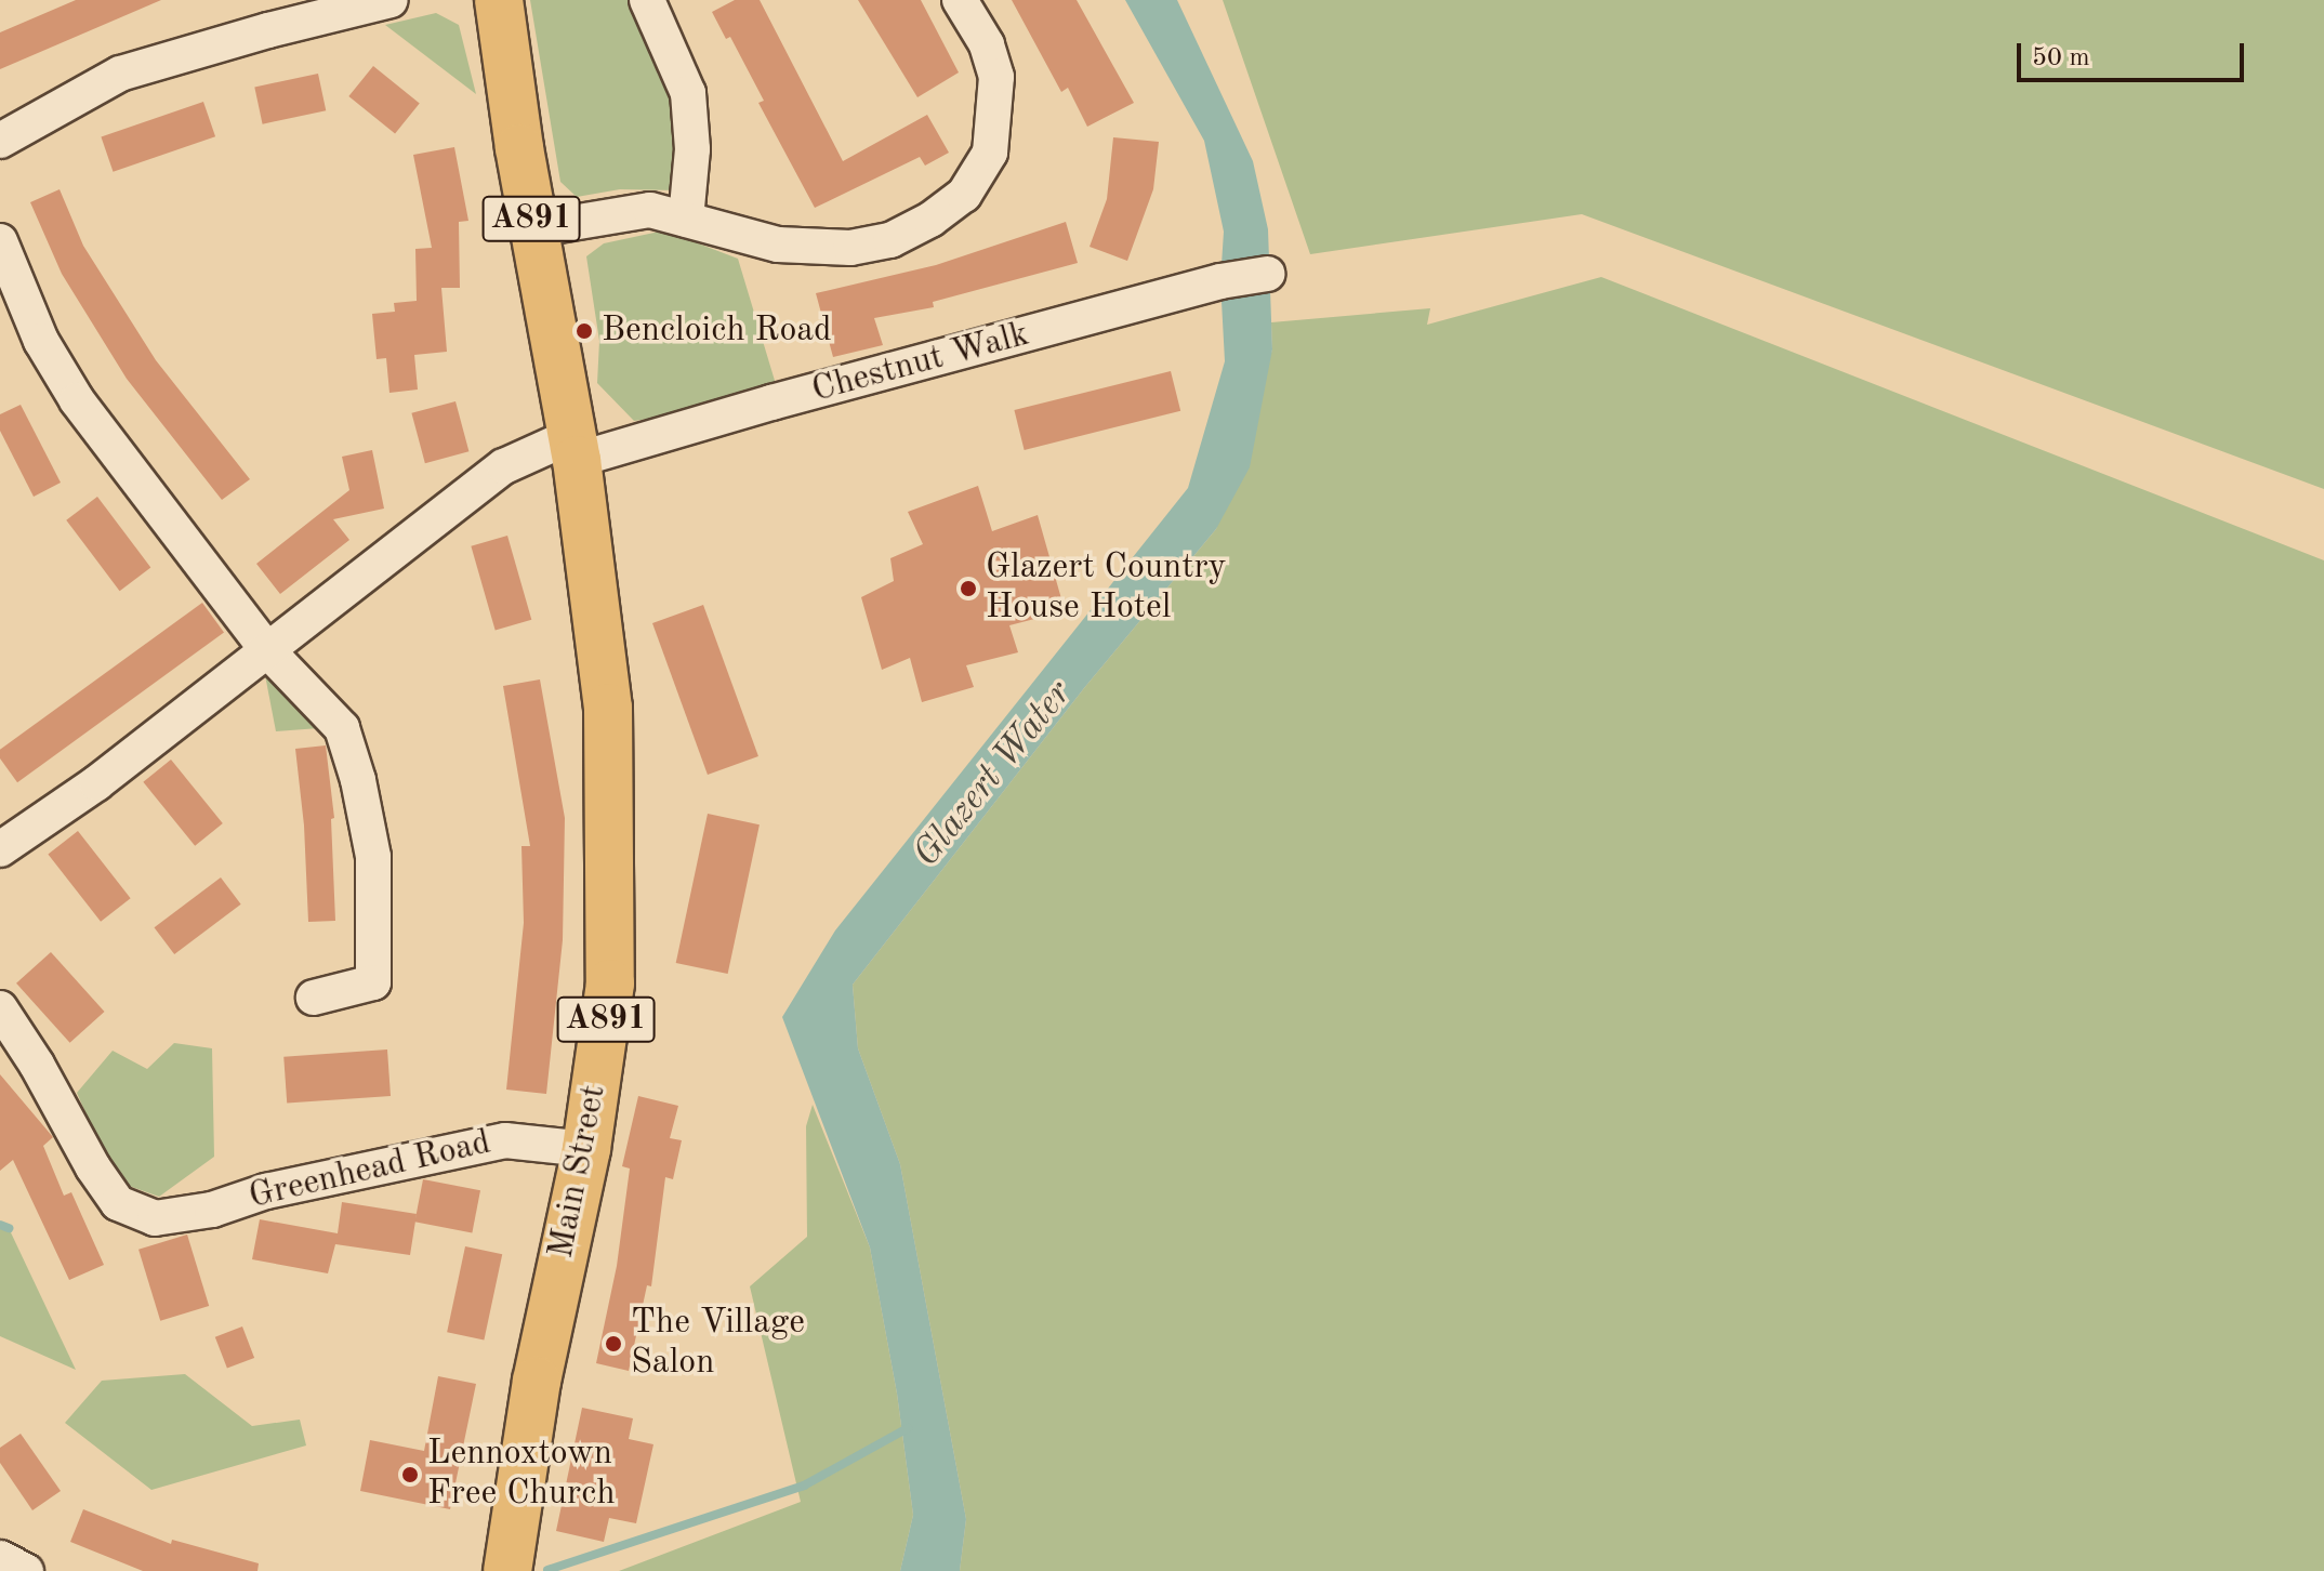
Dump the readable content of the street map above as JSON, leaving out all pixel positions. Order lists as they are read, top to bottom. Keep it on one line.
{"streets":{"main road":["A891","Main Street"],"street":["Chestnut Walk","Greenhead Road"]},"crossings":[["A891","Chestnut Walk"],["A891","Main Street"],["Chestnut Walk","Main Street"],["Greenhead Road","Main Street"]],"water":["Glazert Water"],"places":["Bencloich Road","Glazert Country House Hotel","The Village Salon","Lennoxtown Free Church"],"scale_bar":"50 m"}
